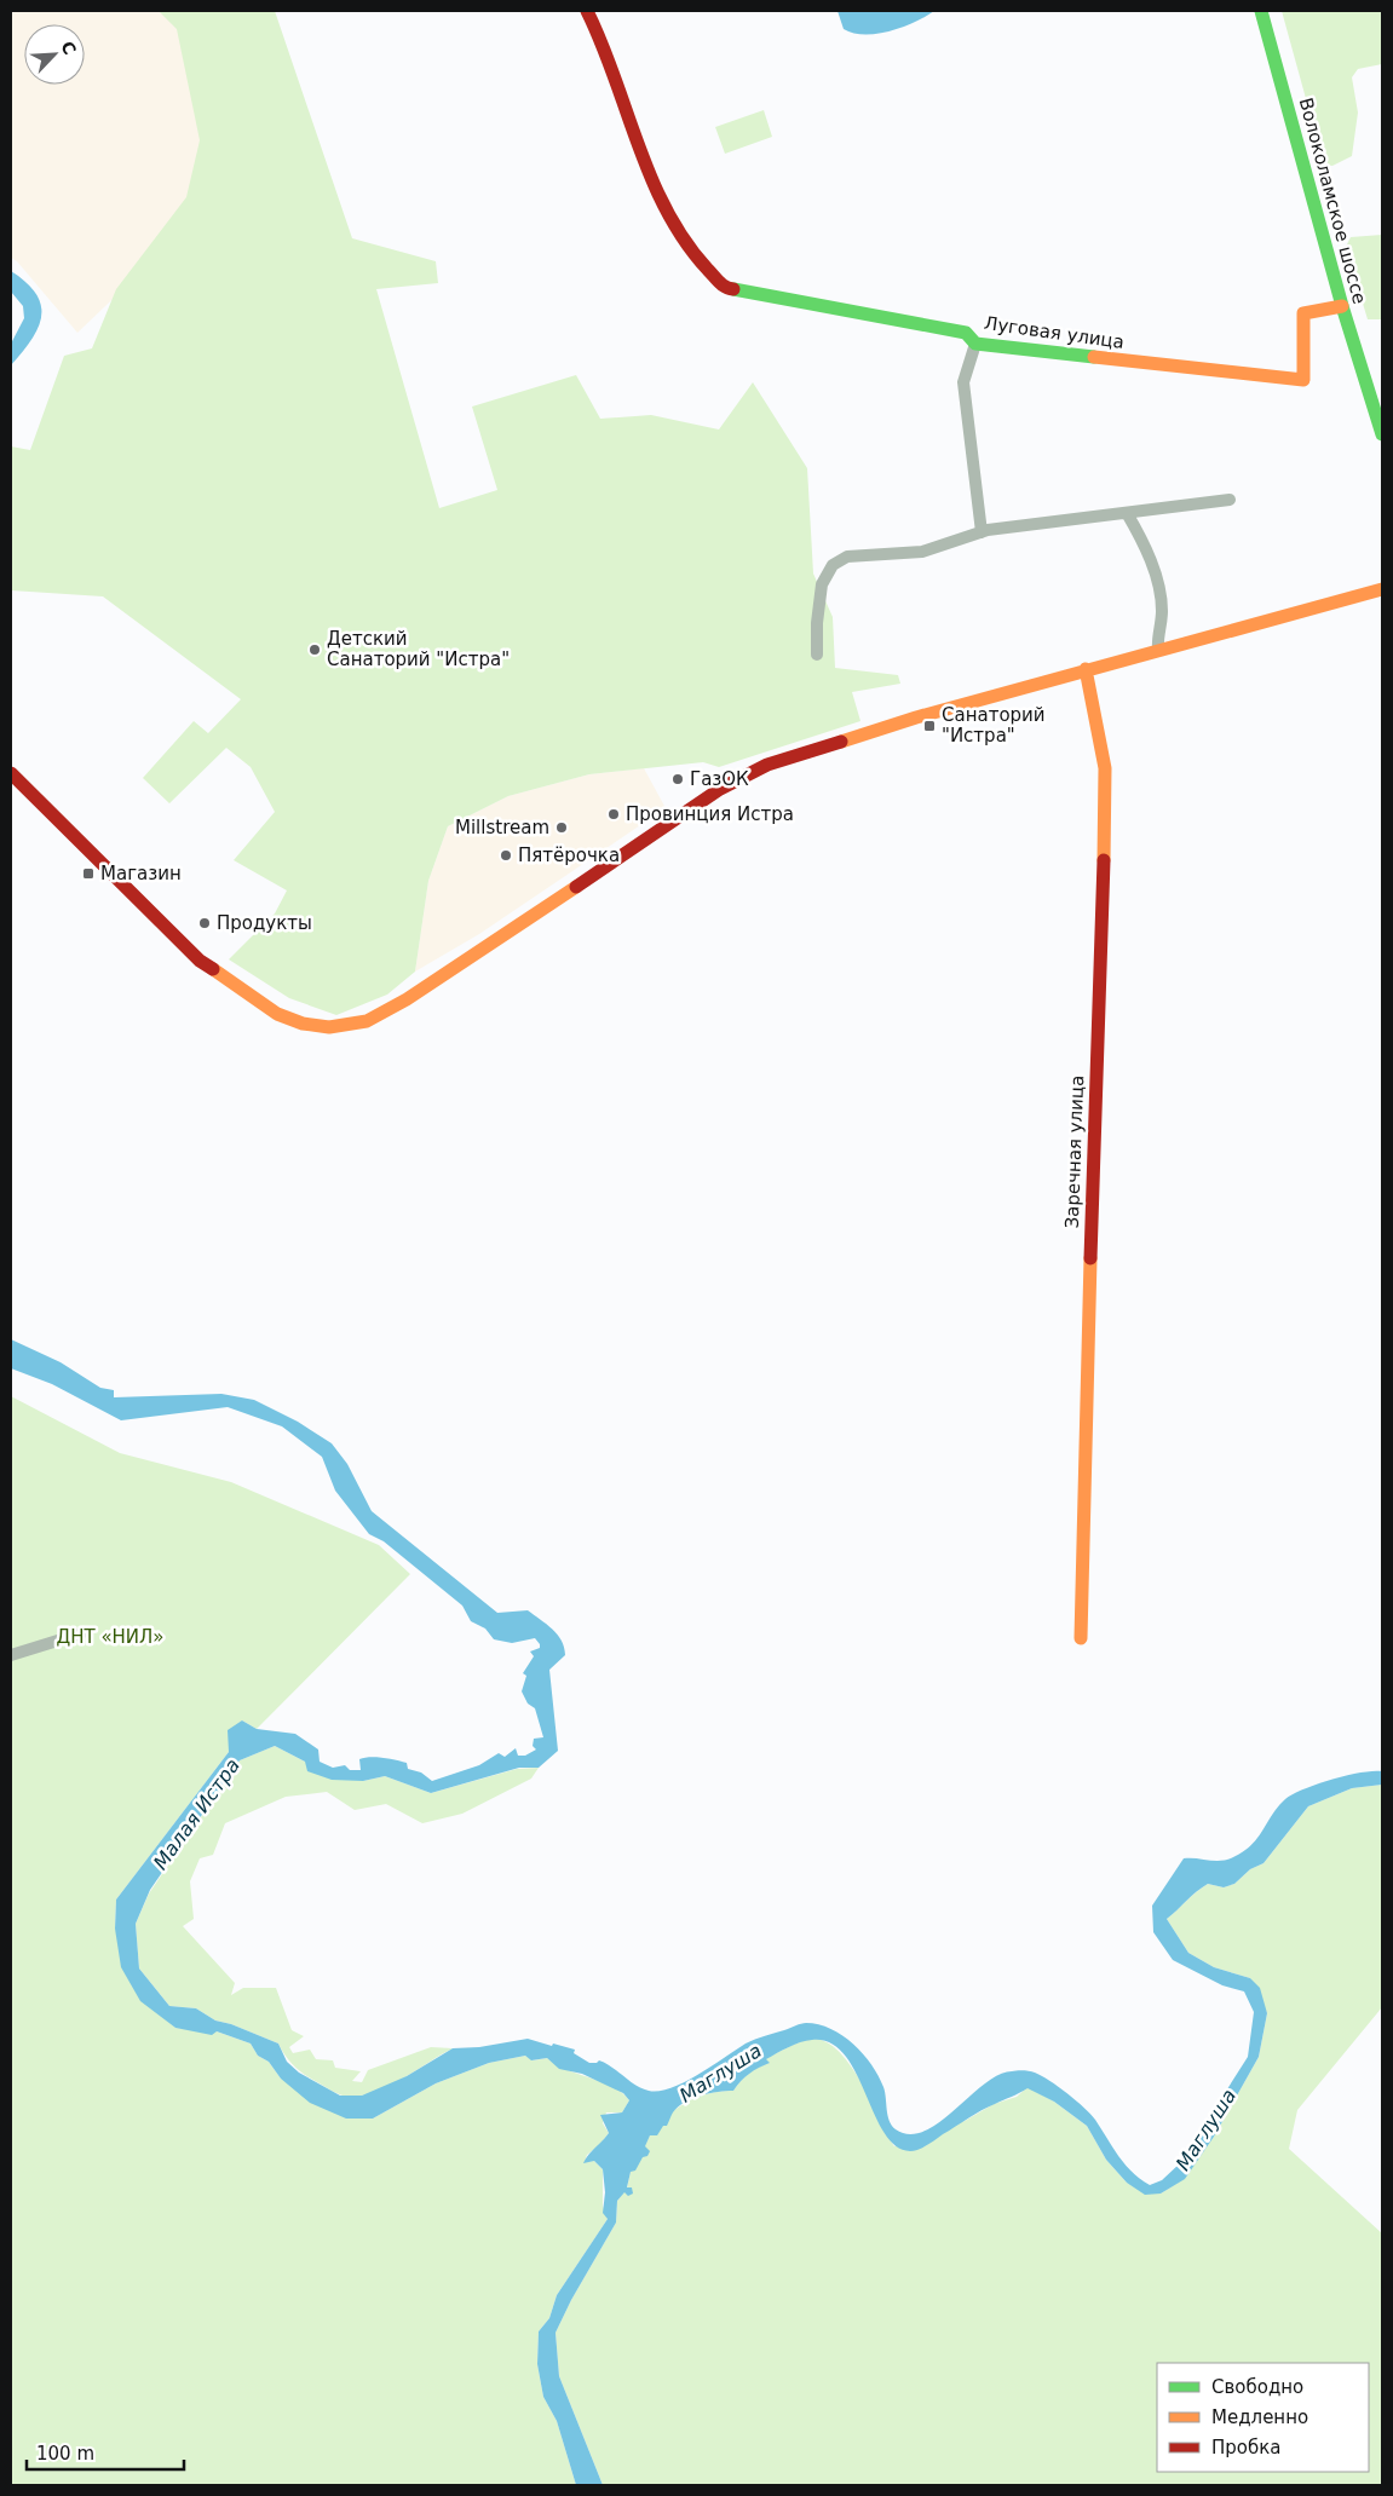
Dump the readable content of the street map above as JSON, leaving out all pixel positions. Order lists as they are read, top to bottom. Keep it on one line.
{"streets":{"main road":["Волоколамское шоссе","Луговая улица","Заречная улица"]},"crossings":[["Волоколамское шоссе","Луговая улица"]],"water":["Малая Истра","Маглуша"],"parks":["ДНТ «НИЛ»"],"places":{"other":["Детский Санаторий \"Истра\"","ГазОК","Провинция Истра","Millstream","Пятёрочка","Продукты"],"transit":["Санаторий \"Истра\"","Магазин"]},"legend":["Свободно","Медленно","Пробка"],"scale_bar":"100 m","north":"top right"}
